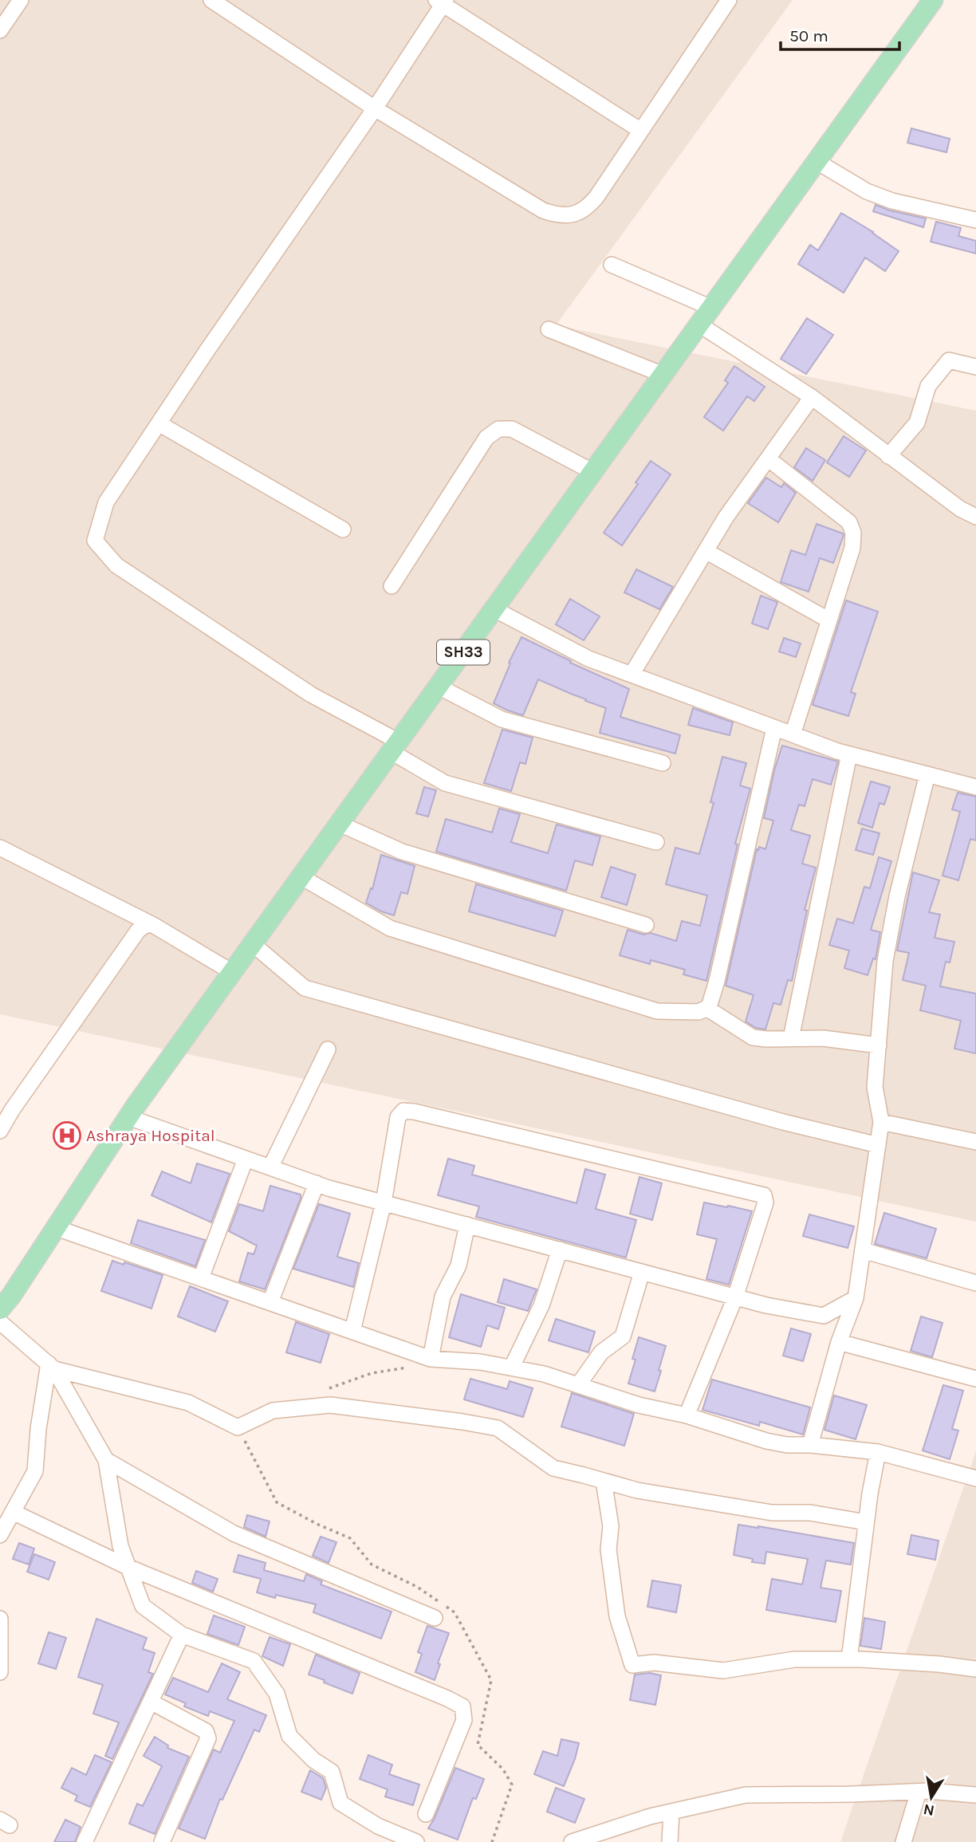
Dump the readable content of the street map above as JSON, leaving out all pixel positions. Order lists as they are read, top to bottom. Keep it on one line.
{"streets":{"main road":["SH33"]},"places":{"hospital":["Ashraya Hospital"]},"scale_bar":"50 m","north":"bottom"}
